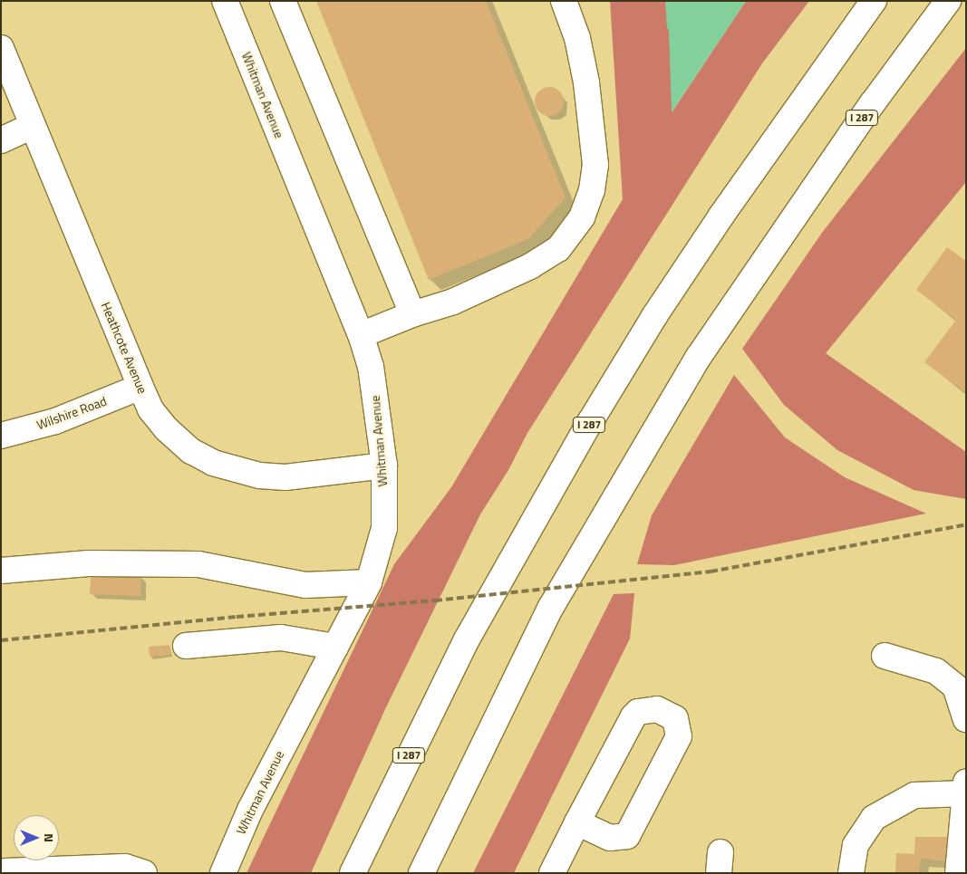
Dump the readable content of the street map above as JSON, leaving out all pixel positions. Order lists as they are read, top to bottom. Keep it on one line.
{"streets":{"main road":["Whitman Avenue","I 287","Heathcote Avenue","Wilshire Road"]},"crossings":[["Whitman Avenue","Heathcote Avenue"],["Heathcote Avenue","Wilshire Road"]],"north":"right"}
